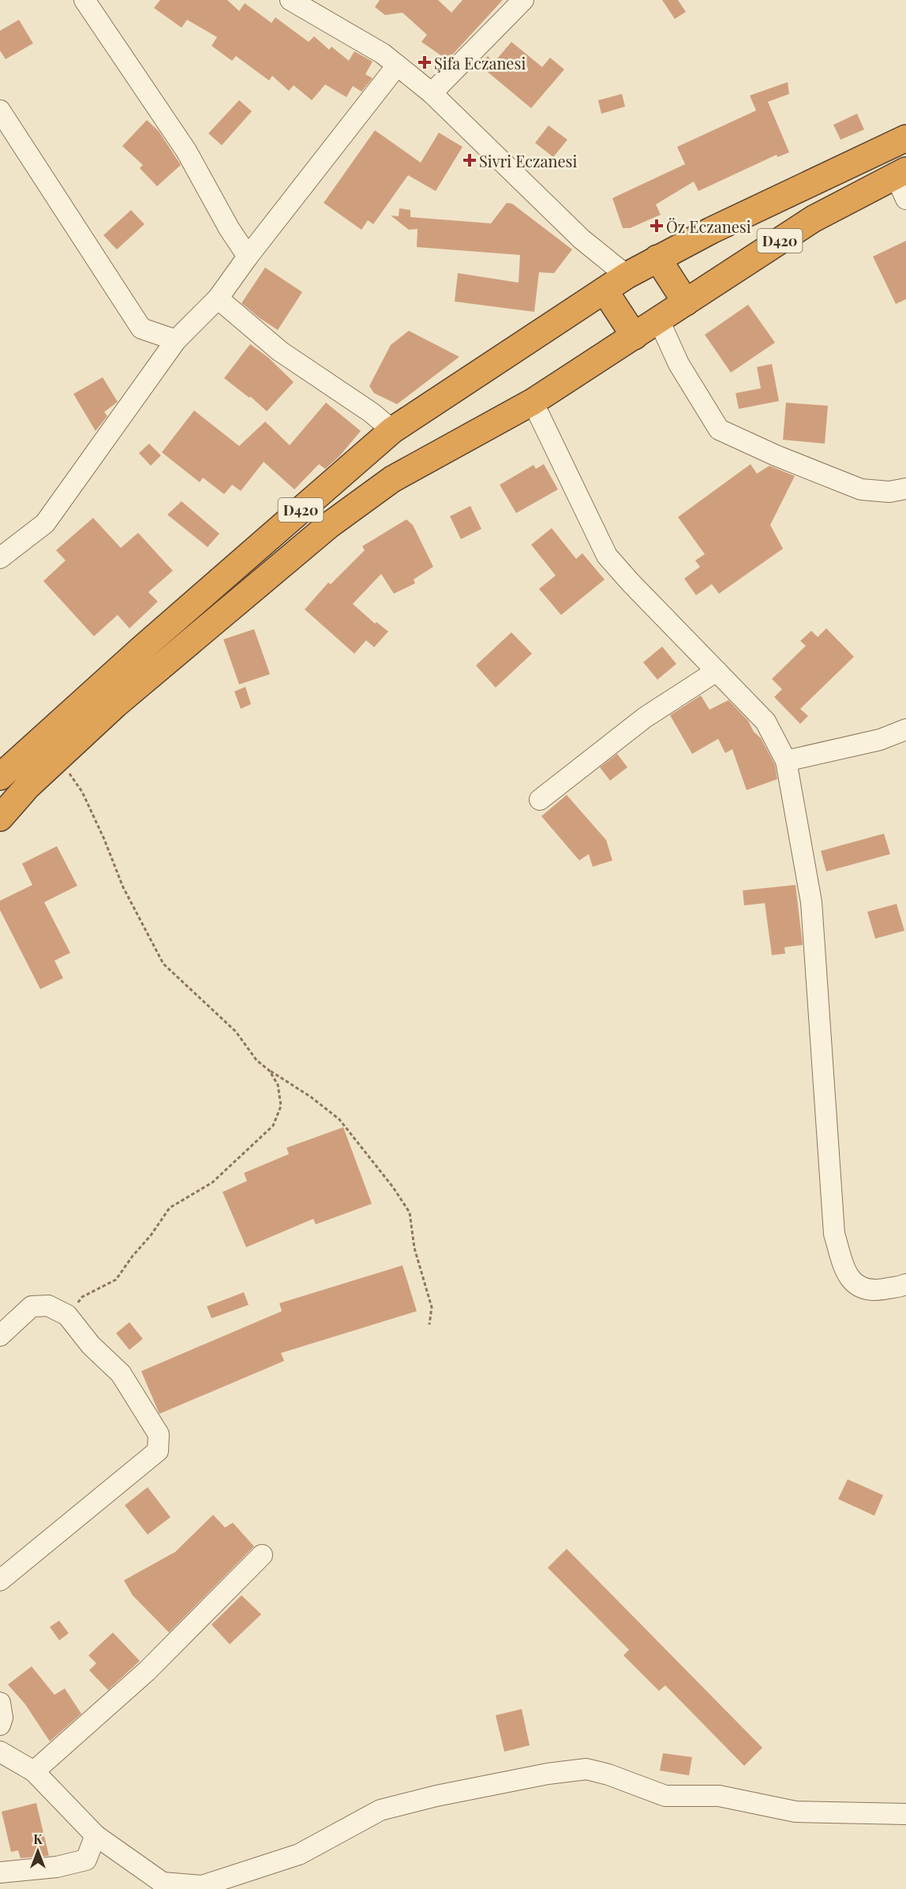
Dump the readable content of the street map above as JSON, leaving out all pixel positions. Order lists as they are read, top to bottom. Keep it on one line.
{"streets":{"highway":["D420"]},"places":{"health":["Şifa Eczanesi","Sivri Eczanesi","Öz Eczanesi"]},"north":"top"}
